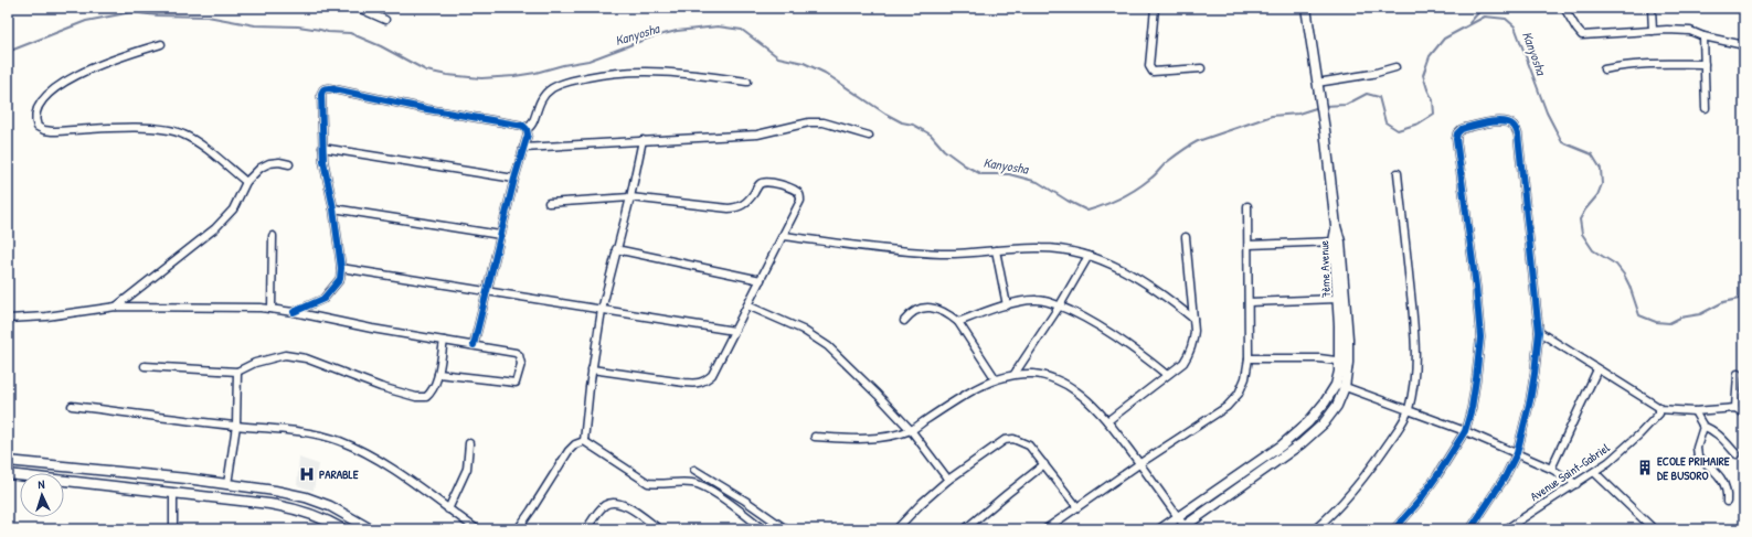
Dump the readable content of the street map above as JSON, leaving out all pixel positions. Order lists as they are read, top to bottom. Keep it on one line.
{"streets":{"street":["7ème Avenue","Avenue Saint-Gabriel"]},"water":["Kanyosha"],"places":{"building":["ECOLE PRIMAIRE DE BUSORO"],"hospital":["PARABLE"]},"north":"top"}
